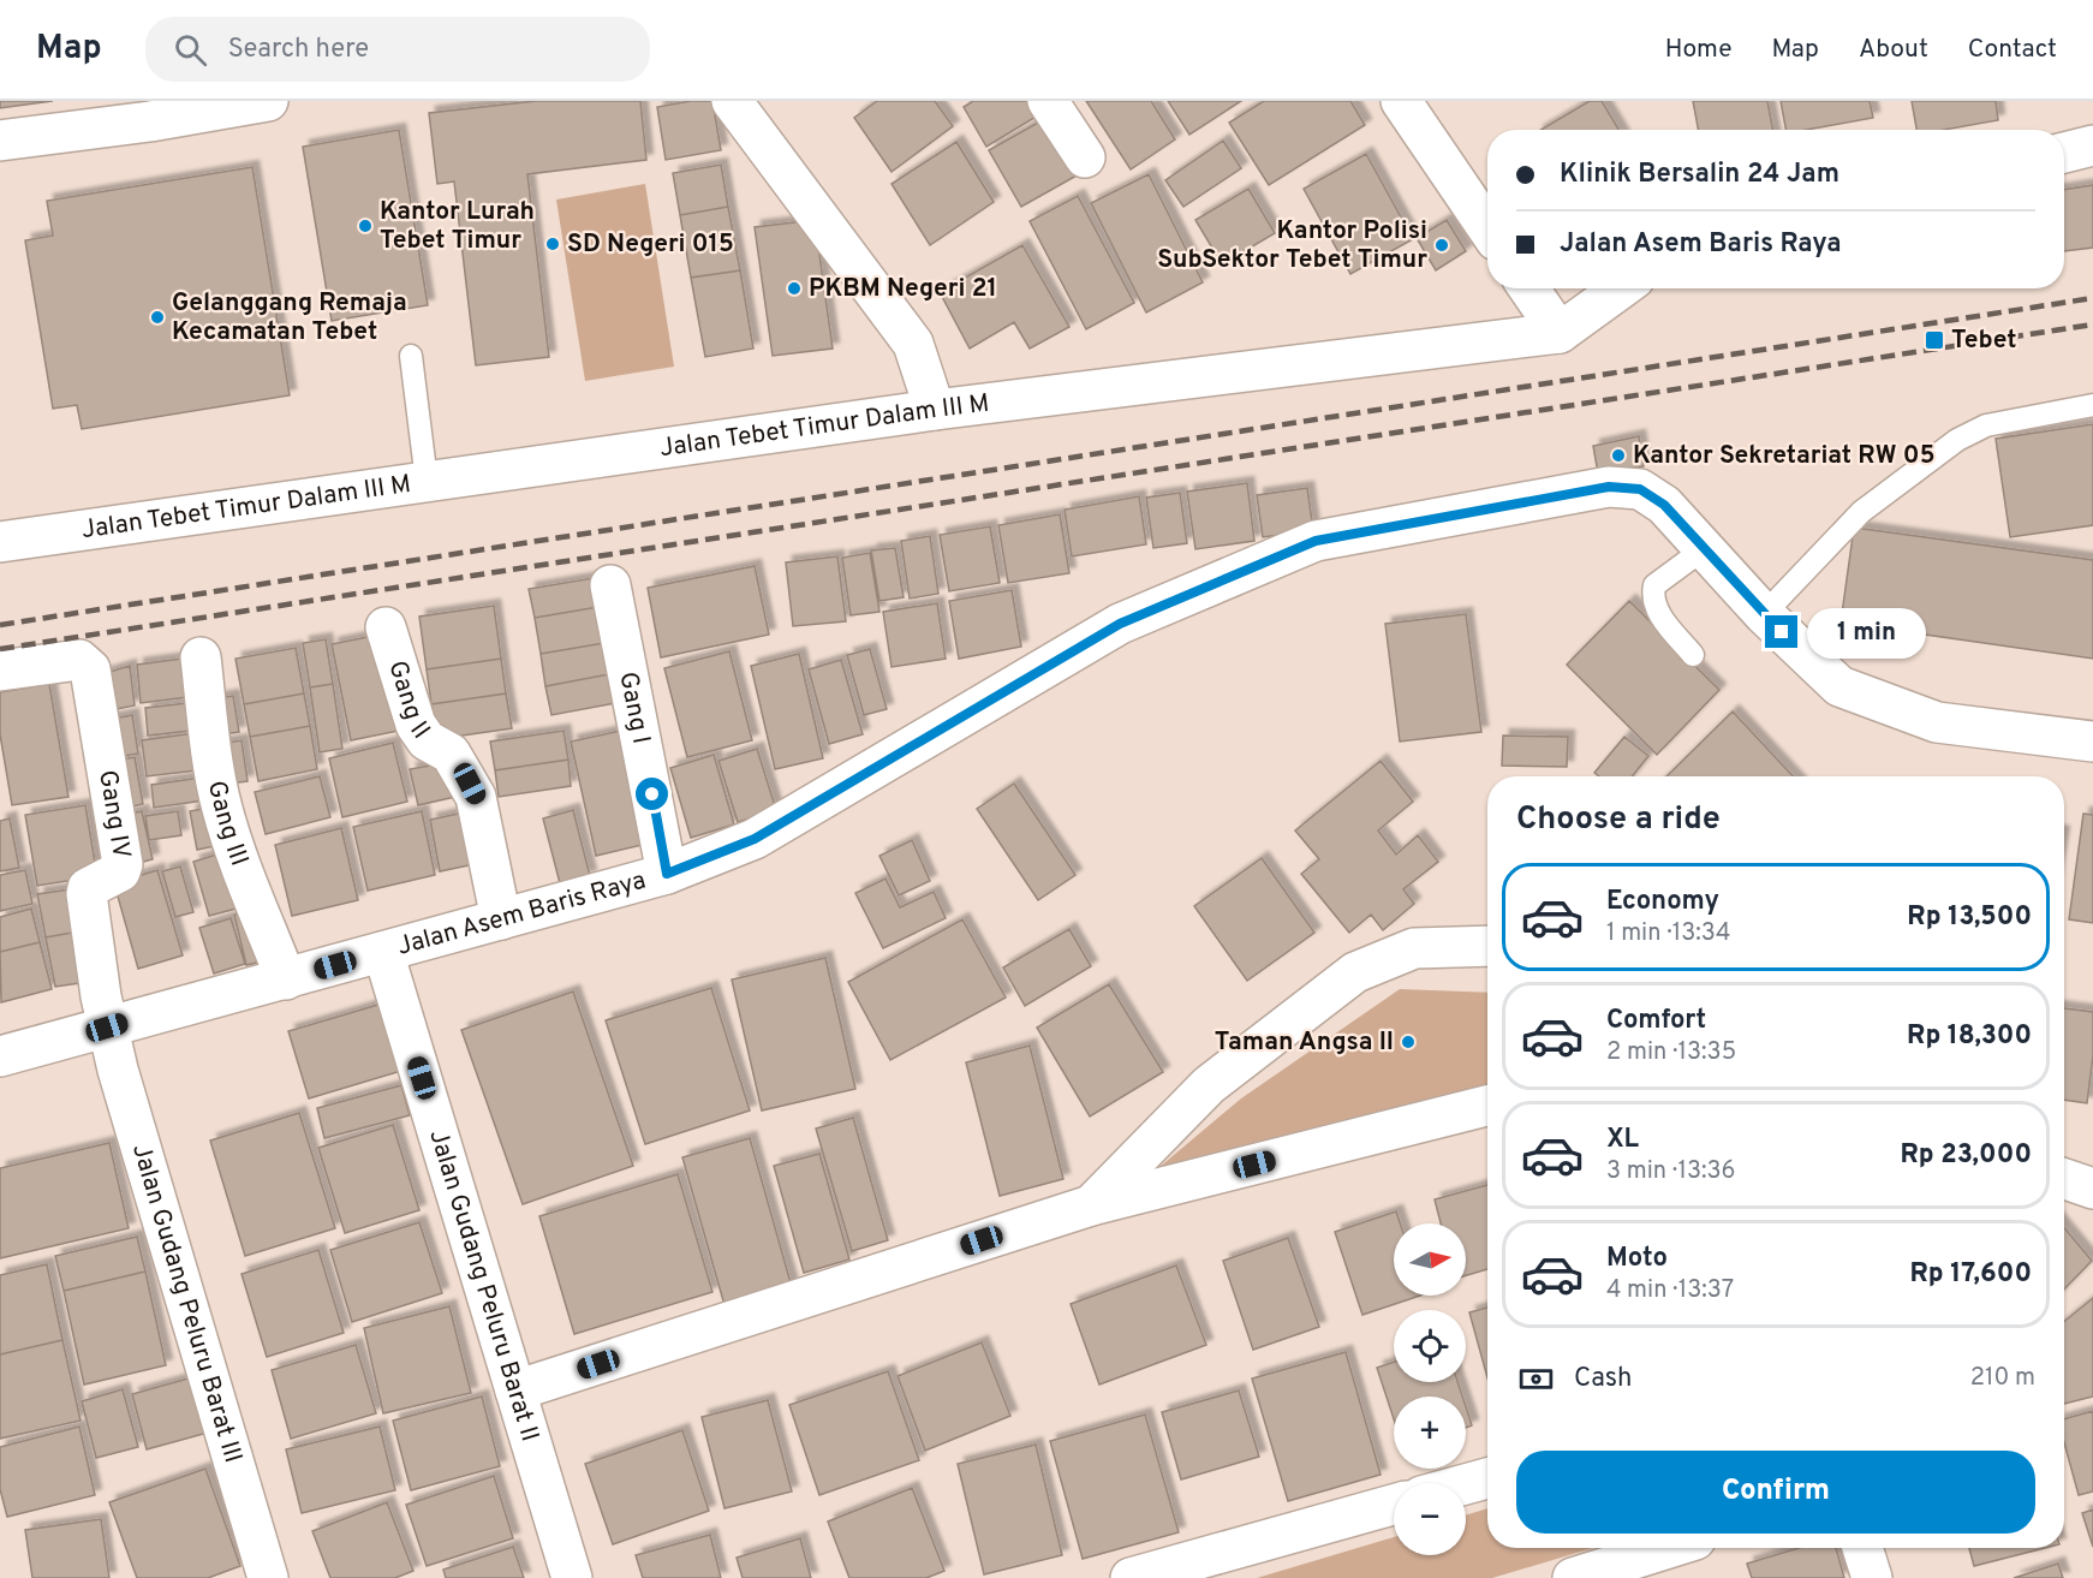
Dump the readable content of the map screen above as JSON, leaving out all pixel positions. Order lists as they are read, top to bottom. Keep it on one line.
{"streets":{"street":["Jalan Tebet Timur Dalam III M","Gang II","Gang I","Gang IV","Gang III","Jalan Asem Baris Raya","Jalan Gudang Peluru Barat II","Jalan Gudang Peluru Barat III"]},"crossings":[["Gang II","Jalan Asem Baris Raya"],["Gang I","Jalan Asem Baris Raya"],["Gang IV","Jalan Asem Baris Raya"],["Gang IV","Jalan Gudang Peluru Barat III"],["Gang III","Jalan Asem Baris Raya"],["Jalan Asem Baris Raya","Jalan Gudang Peluru Barat II"],["Jalan Asem Baris Raya","Jalan Gudang Peluru Barat III"]],"places":{"other":["Kantor Lurah Tebet Timur","SD Negeri 015","Kantor Polisi SubSektor Tebet Timur","PKBM Negeri 21","Gelanggang Remaja Kecamatan Tebet","Kantor Sekretariat RW 05","Taman Angsa II"],"transit":["Tebet"]},"north":"right","page":{"header":"Map","search":"Search here","nav":["Home","Map","About","Contact"],"banner":["Klinik Bersalin 24 Jam","Jalan Asem Baris Raya"],"bubble":"1 min","heading":"Choose a ride","list":[{"name":"Economy","note":"1 min · 13:34","value":"Rp 13,500"},{"name":"Comfort","note":"2 min · 13:35","value":"Rp 18,300"},{"name":"XL","note":"3 min · 13:36","value":"Rp 23,000"},{"name":"Moto","note":"4 min · 13:37","value":"Rp 17,600"}],"map_buttons":["+","−"],"pay":["Cash","210 m"],"buttons":"Confirm"}}
